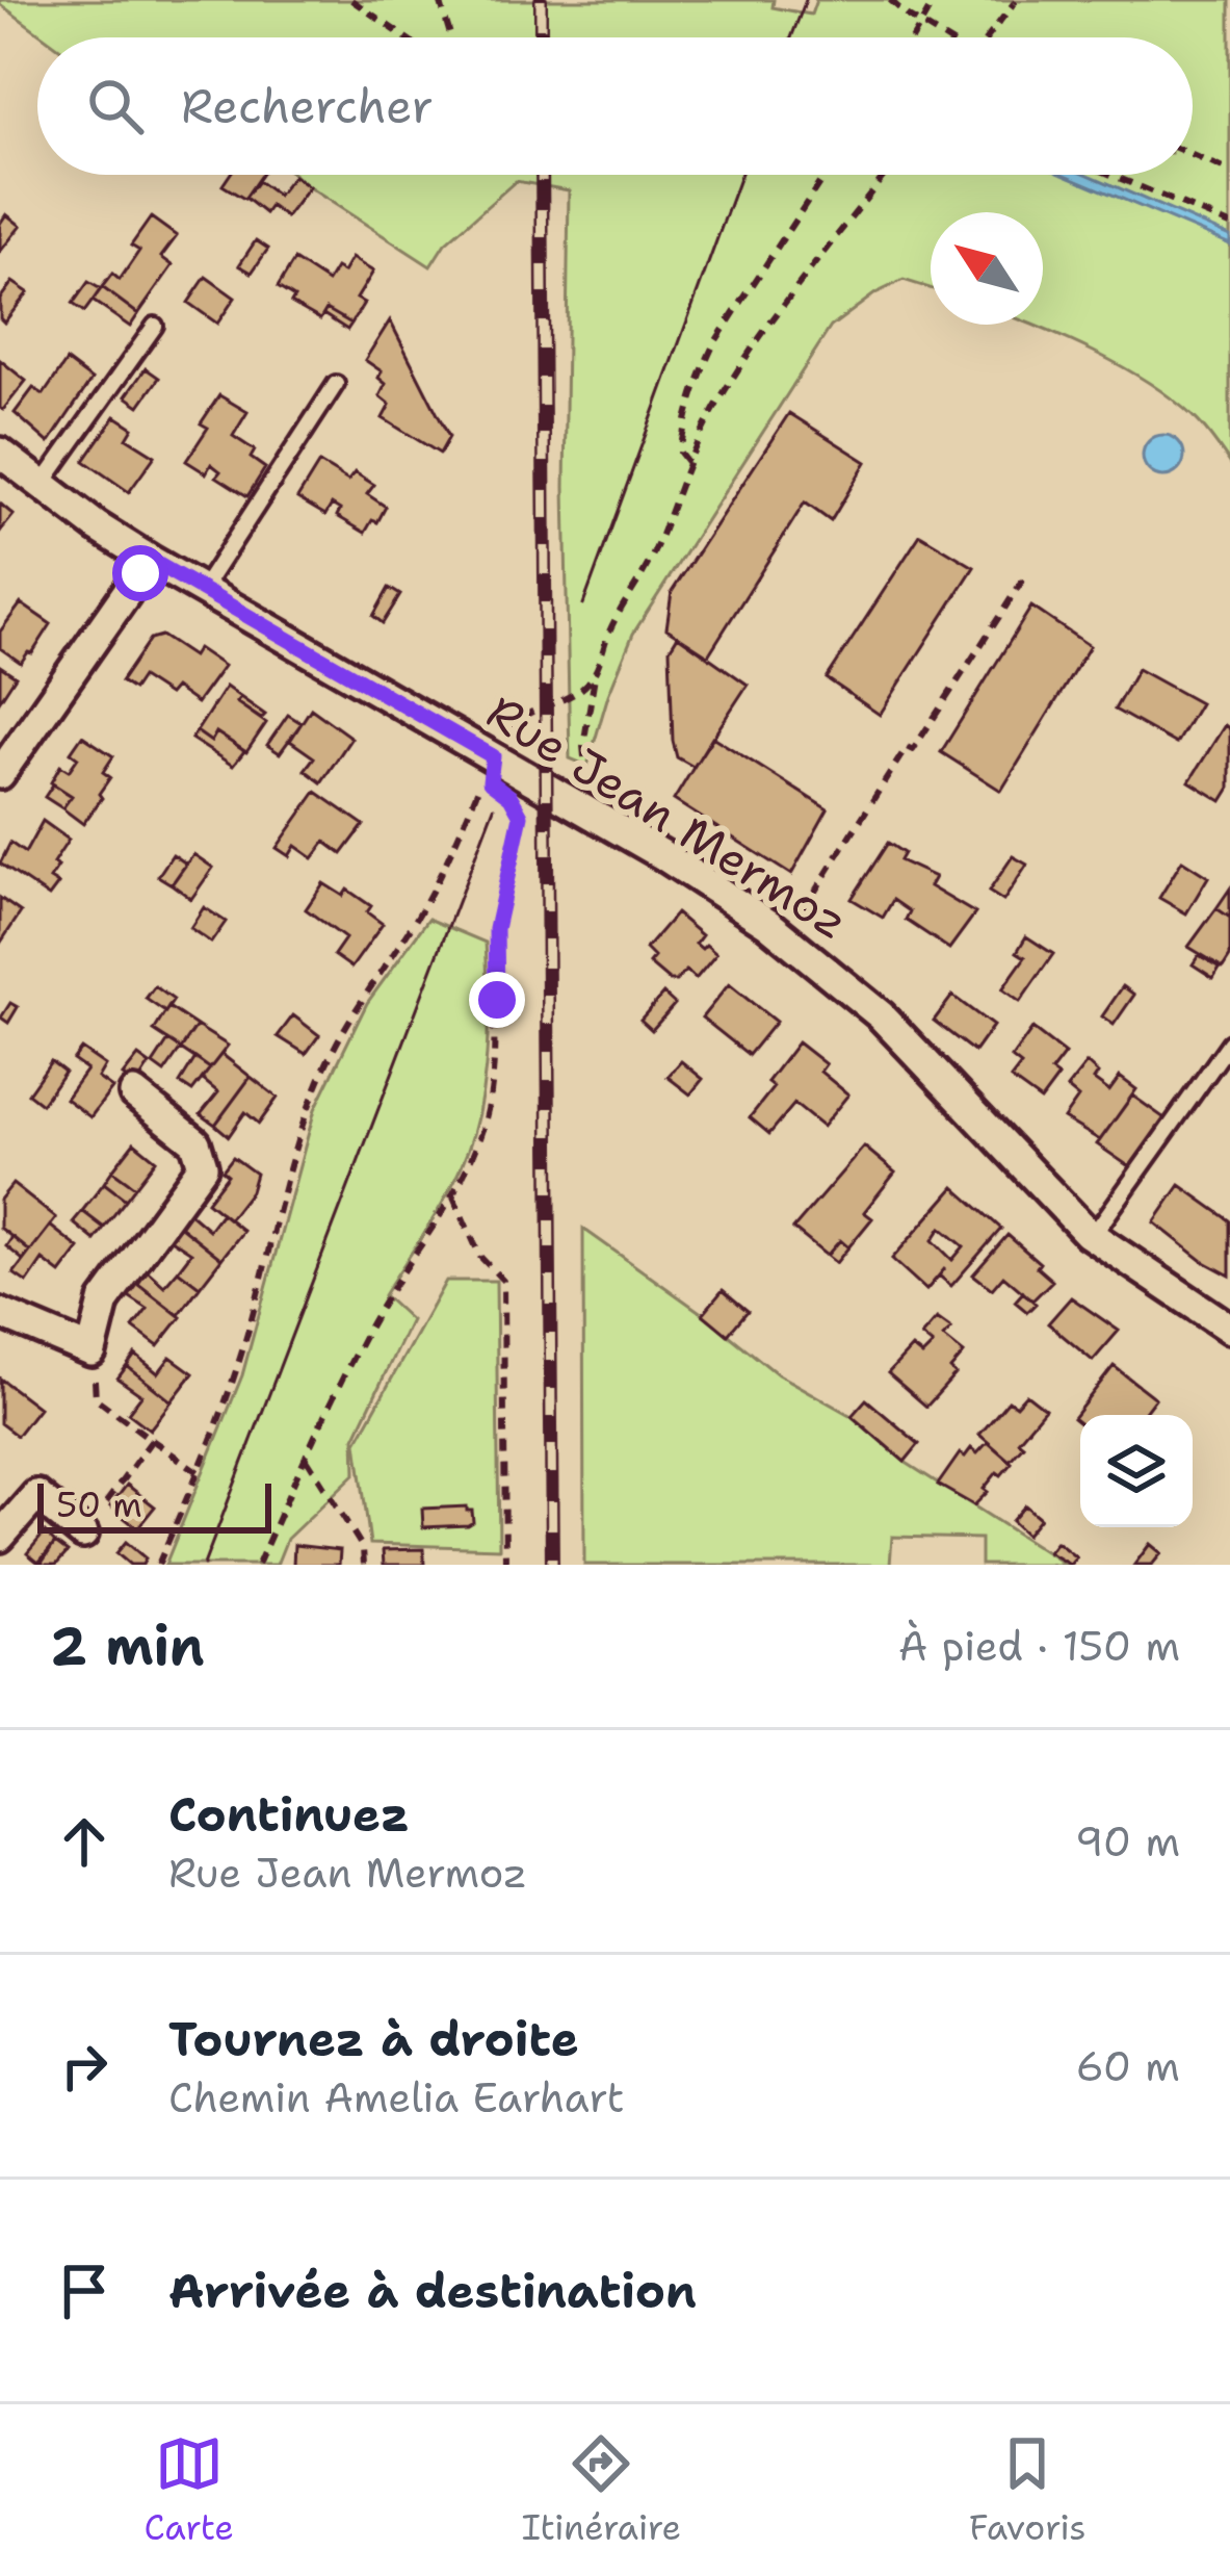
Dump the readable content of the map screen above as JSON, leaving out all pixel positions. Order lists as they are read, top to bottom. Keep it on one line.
{"streets":{"street":["Rue Jean Mermoz"]},"scale_bar":"50 m","north":"top left","page":{"search":"Rechercher","scale":"50 m","heading":["2 min","À pied · 150 m"],"list":[["Continuez","Rue Jean Mermoz","90 m"],["Tournez à droite","Chemin Amelia Earhart","60 m"],"Arrivée à destination"],"nav":["Carte","Itinéraire","Favoris"]}}
